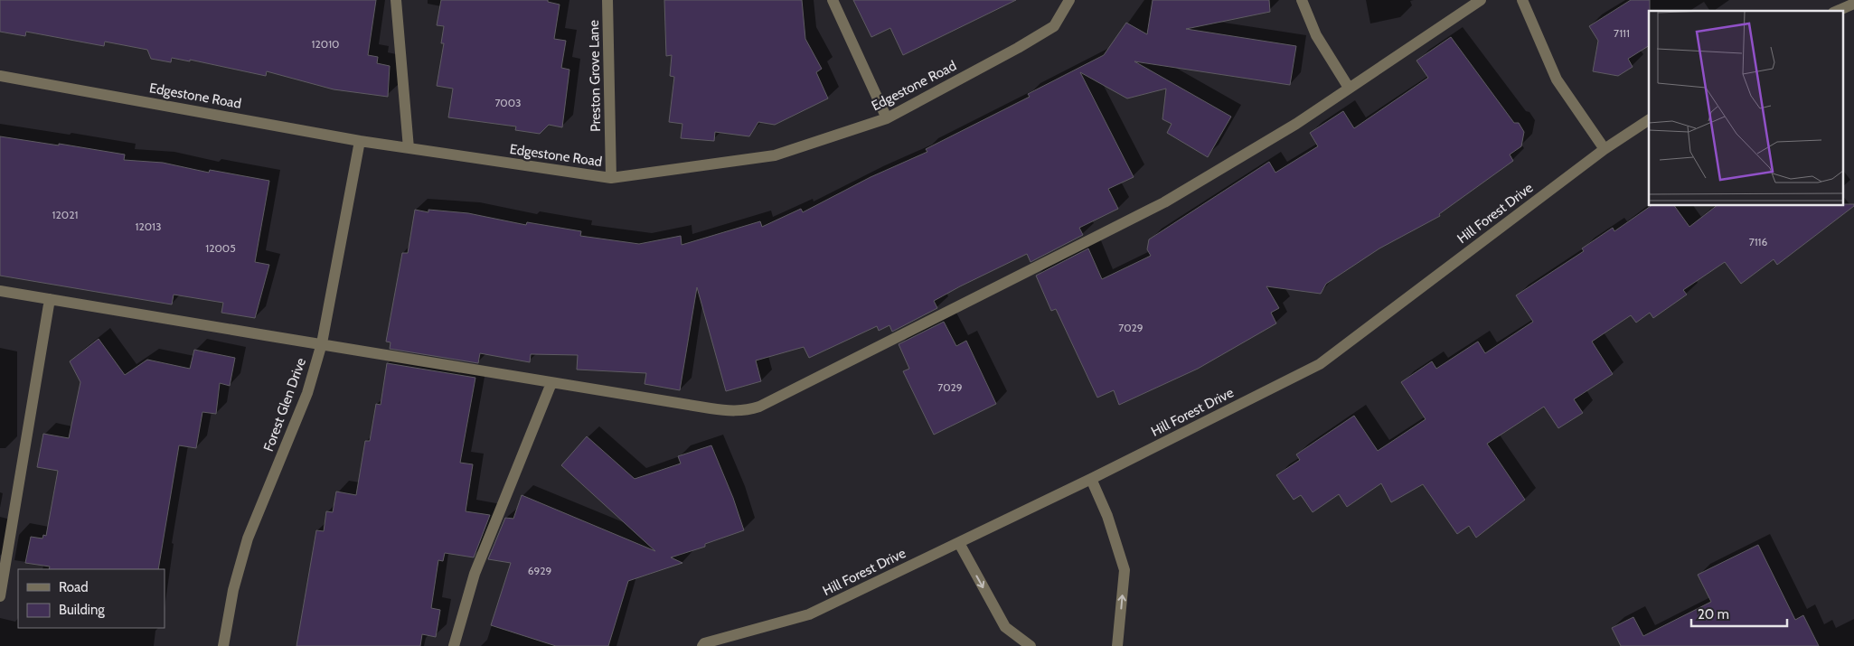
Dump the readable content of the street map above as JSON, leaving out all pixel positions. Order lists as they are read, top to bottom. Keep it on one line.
{"streets":{"street":["Preston Grove Lane","Edgestone Road","Hill Forest Drive","Forest Glen Drive"]},"crossings":[["Preston Grove Lane","Edgestone Road"],["Edgestone Road","Forest Glen Drive"]],"house_numbers":["7111","12010","7003","12021","12013","7116","12005","7029","7029","6929"],"legend":["Road","Building"],"scale_bar":"20 m"}
